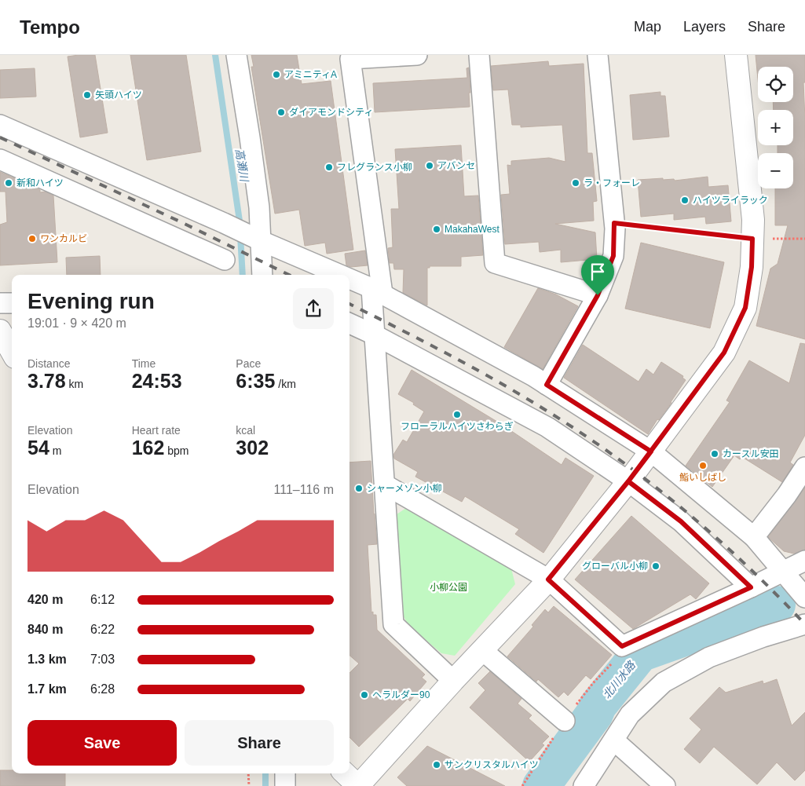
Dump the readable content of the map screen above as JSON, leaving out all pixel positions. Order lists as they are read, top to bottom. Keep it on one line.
{"water":["高瀬川","北川水路"],"parks":["小柳公園"],"places":["アミニティA","矢頭ハイツ","ダイアモンドシティ","アバンセ","フレグランス小柳","新和ハイツ","ラ・フォーレ","ハイツライラック","MakahaWest","ワンカルビ","フローラルハイツさわらぎ","カースル安田","鮨いしばし","シャーメゾン小柳","グローバル小柳","ヘラルダー90","サンクリスタルハイツ"],"page":{"header":"Tempo","nav":["Map","Layers","Share"],"map_buttons":["+","−"],"heading":["Evening run","19:01 · 9 × 420 m"],"stats":[["Distance","3.78 km"],["Time","24:53"],["Pace","6:35 /km"],["Elevation","54 m"],["Heart rate","162 bpm"],["kcal","302"]],"chart":["Elevation","111–116 m"],"list":[{"name":"420 m","note":"6:12"},{"name":"840 m","note":"6:22"},{"name":"1.3 km","note":"7:03"},{"name":"1.7 km","note":"6:28"}],"buttons":["Save","Share"]}}
